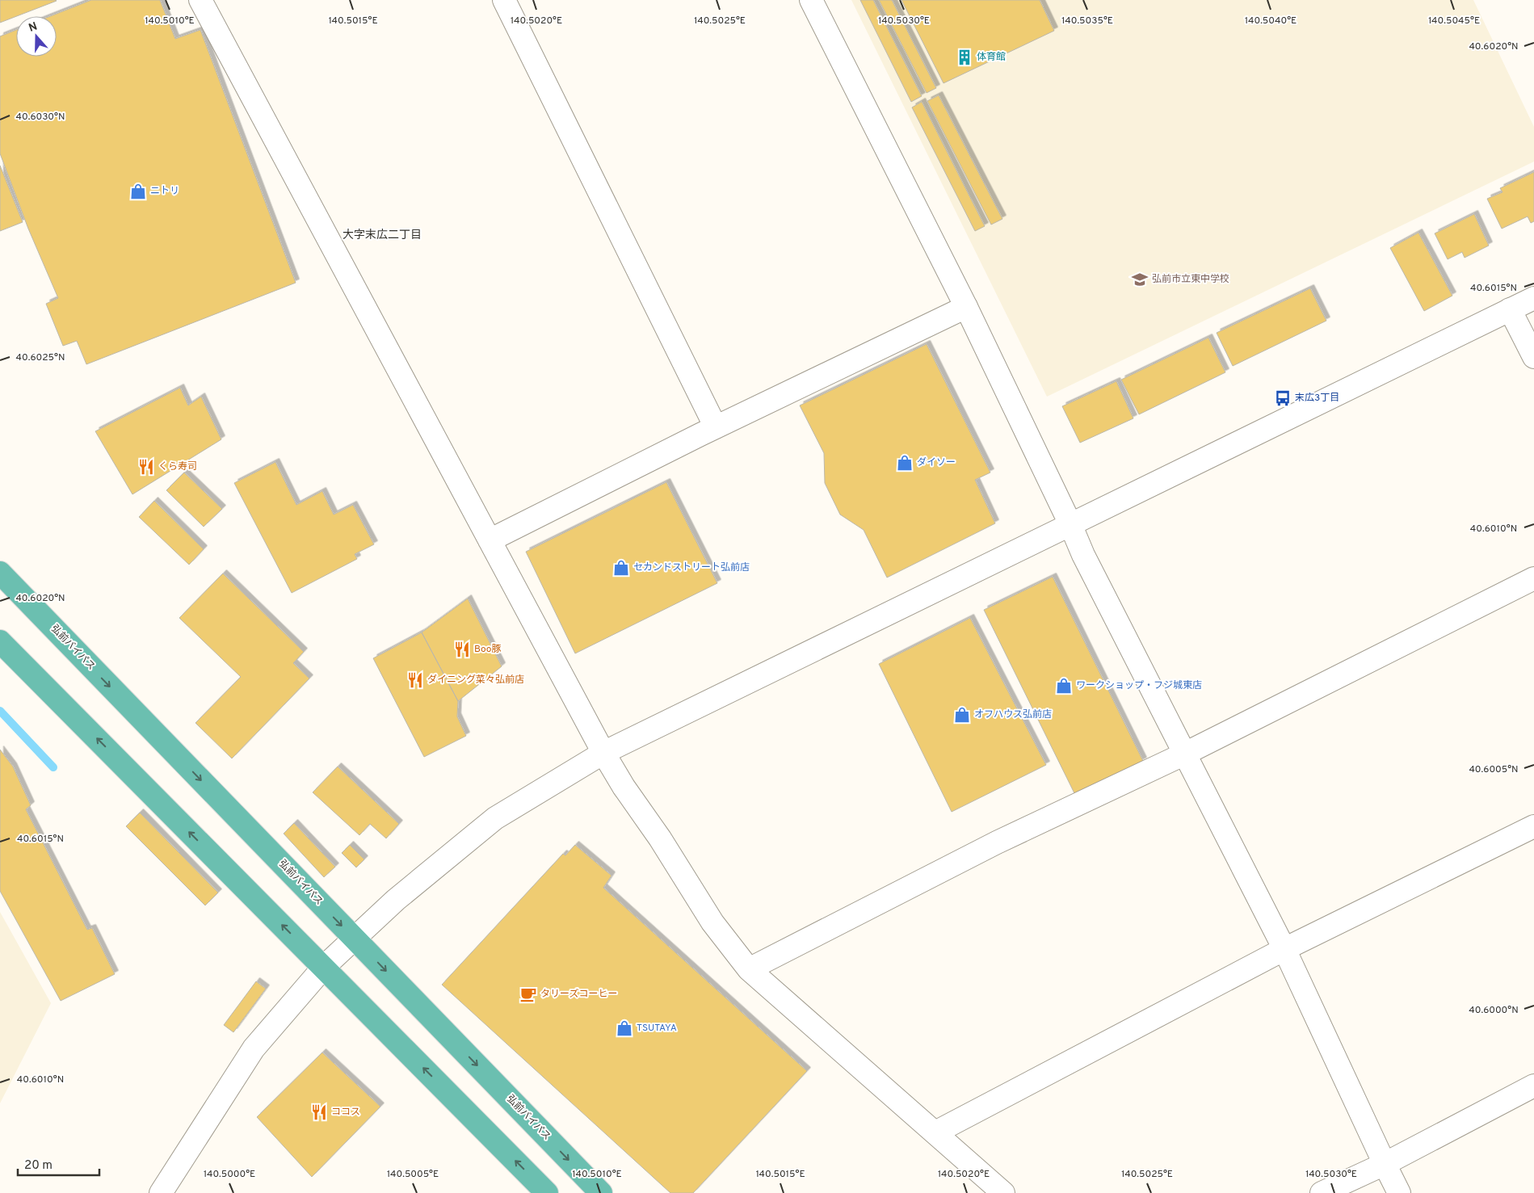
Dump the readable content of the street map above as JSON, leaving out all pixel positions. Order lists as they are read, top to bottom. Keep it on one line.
{"streets":{"highway":["弘前バイパス"]},"districts":["大字末広二丁目"],"places":{"building":["体育館"],"shop":["ニトリ","ダイソー","セカンドストリート弘前店","ワークショップ・フジ城東店","オフハウス弘前店","TSUTAYA"],"school or university":["弘前市立東中学校"],"bus stop":["末広3丁目"],"restaurant":["くら寿司","Boo豚","ダイニング菜々弘前店","ココス"],"cafe":["タリーズコーヒー"]},"scale_bar":"20 m","north":"top","coordinates":["140.5010°E","140.5015°E","140.5020°E","140.5025°E","140.5030°E","140.5035°E","140.5040°E","140.5045°E","40.6020°N","40.6030°N","40.6015°N","40.6025°N","40.6010°N","40.6005°N","40.6000°N","140.5000°E","140.5005°E"]}
